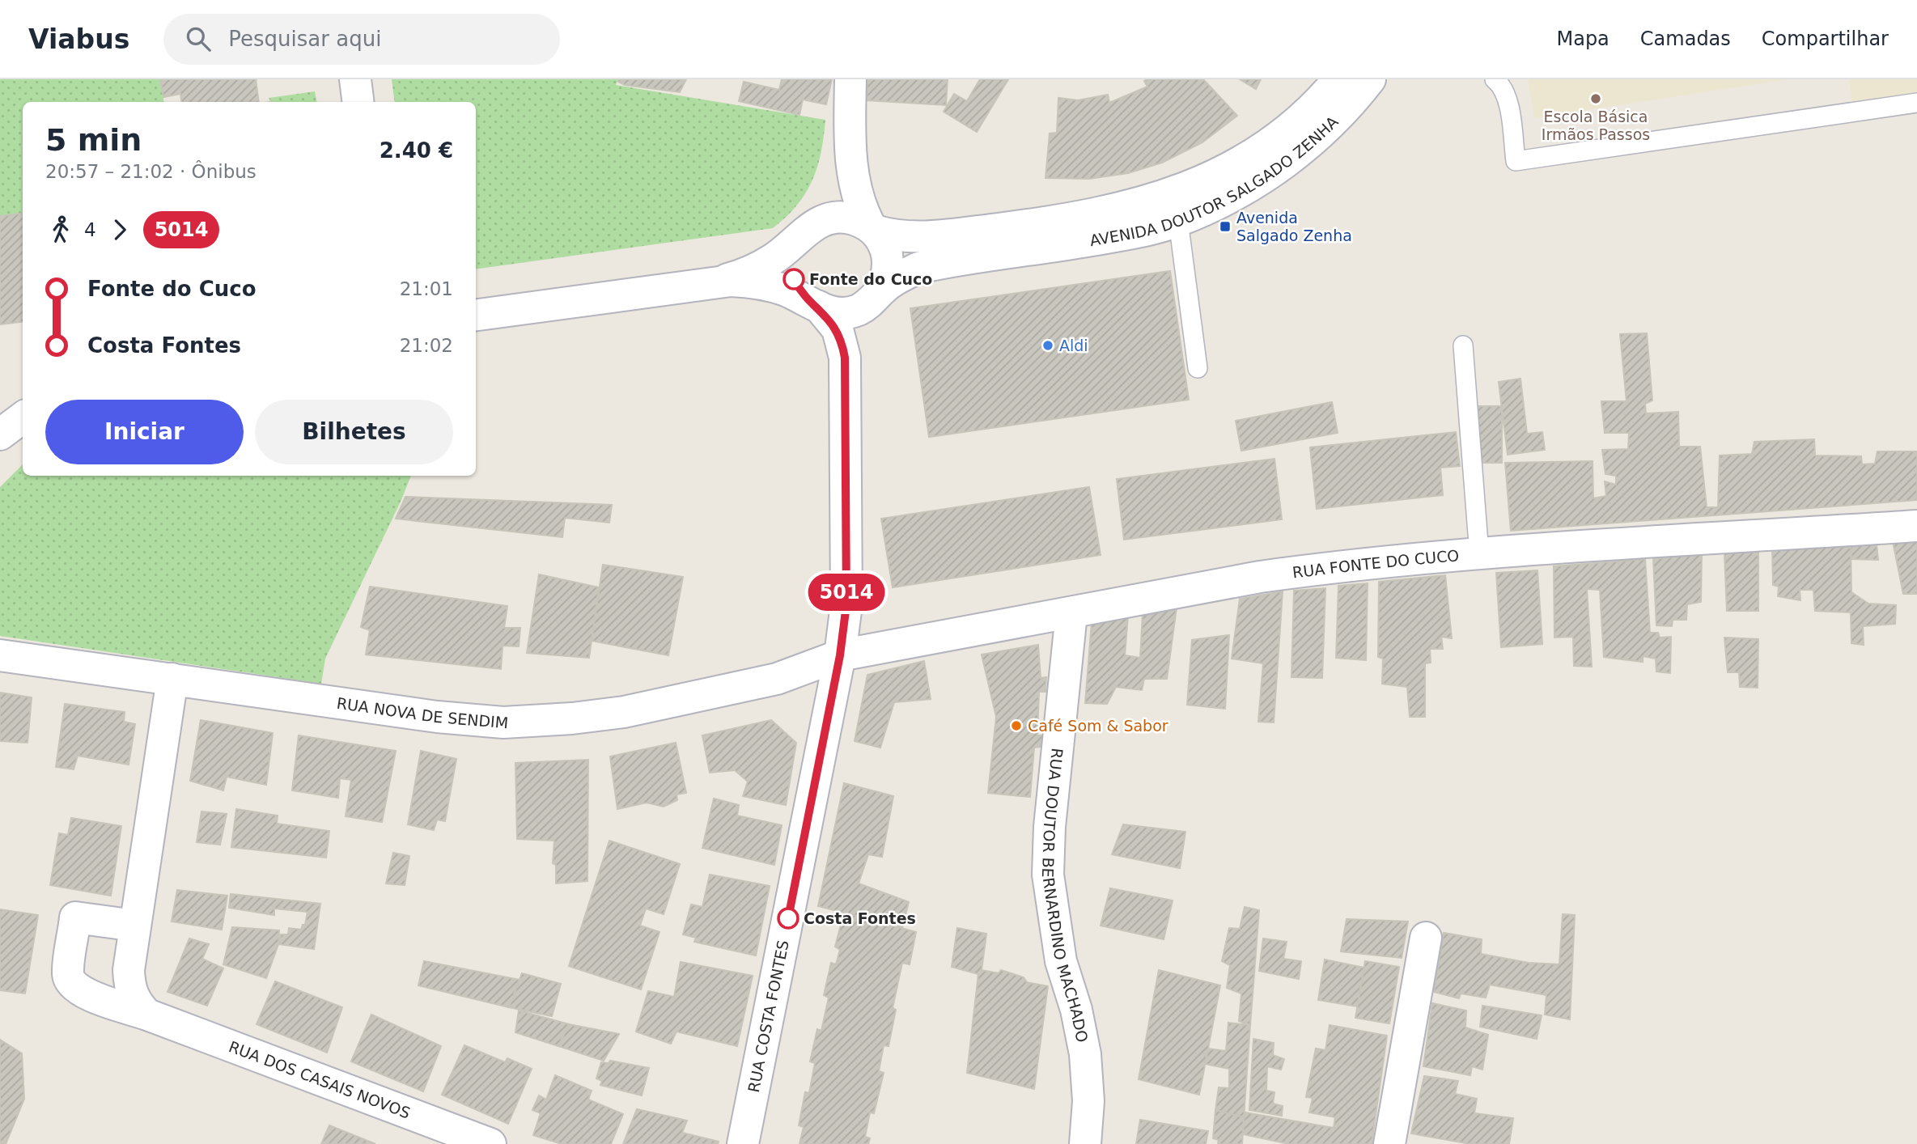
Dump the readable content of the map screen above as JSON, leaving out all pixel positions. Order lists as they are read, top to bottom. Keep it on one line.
{"streets":{"street":["AVENIDA DOUTOR SALGADO ZENHA","RUA FONTE DO CUCO","RUA NOVA DE SENDIM","RUA DOUTOR BERNARDINO MACHADO","RUA COSTA FONTES","RUA DOS CASAIS NOVOS"]},"crossings":[["RUA FONTE DO CUCO","RUA NOVA DE SENDIM"],["RUA FONTE DO CUCO","RUA DOUTOR BERNARDINO MACHADO"],["RUA FONTE DO CUCO","RUA COSTA FONTES"],["RUA NOVA DE SENDIM","RUA COSTA FONTES"]],"places":{"other":["Escola Básica Irmãos Passos","Fonte do Cuco","Aldi","Café Som & Sabor","Costa Fontes"],"transit":["Avenida Salgado Zenha"]},"lines":["bus line 5014"],"page":{"header":"Viabus","search":"Pesquisar aqui","nav":["Mapa","Camadas","Compartilhar"],"on_map":"5014","heading":["5 min","20:57 – 21:02 · Ônibus","2.40 €"],"legs":["4","5014"],"list":[{"name":"Fonte do Cuco","value":"21:01"},{"name":"Costa Fontes","value":"21:02"}],"buttons":["Iniciar","Bilhetes"]}}
